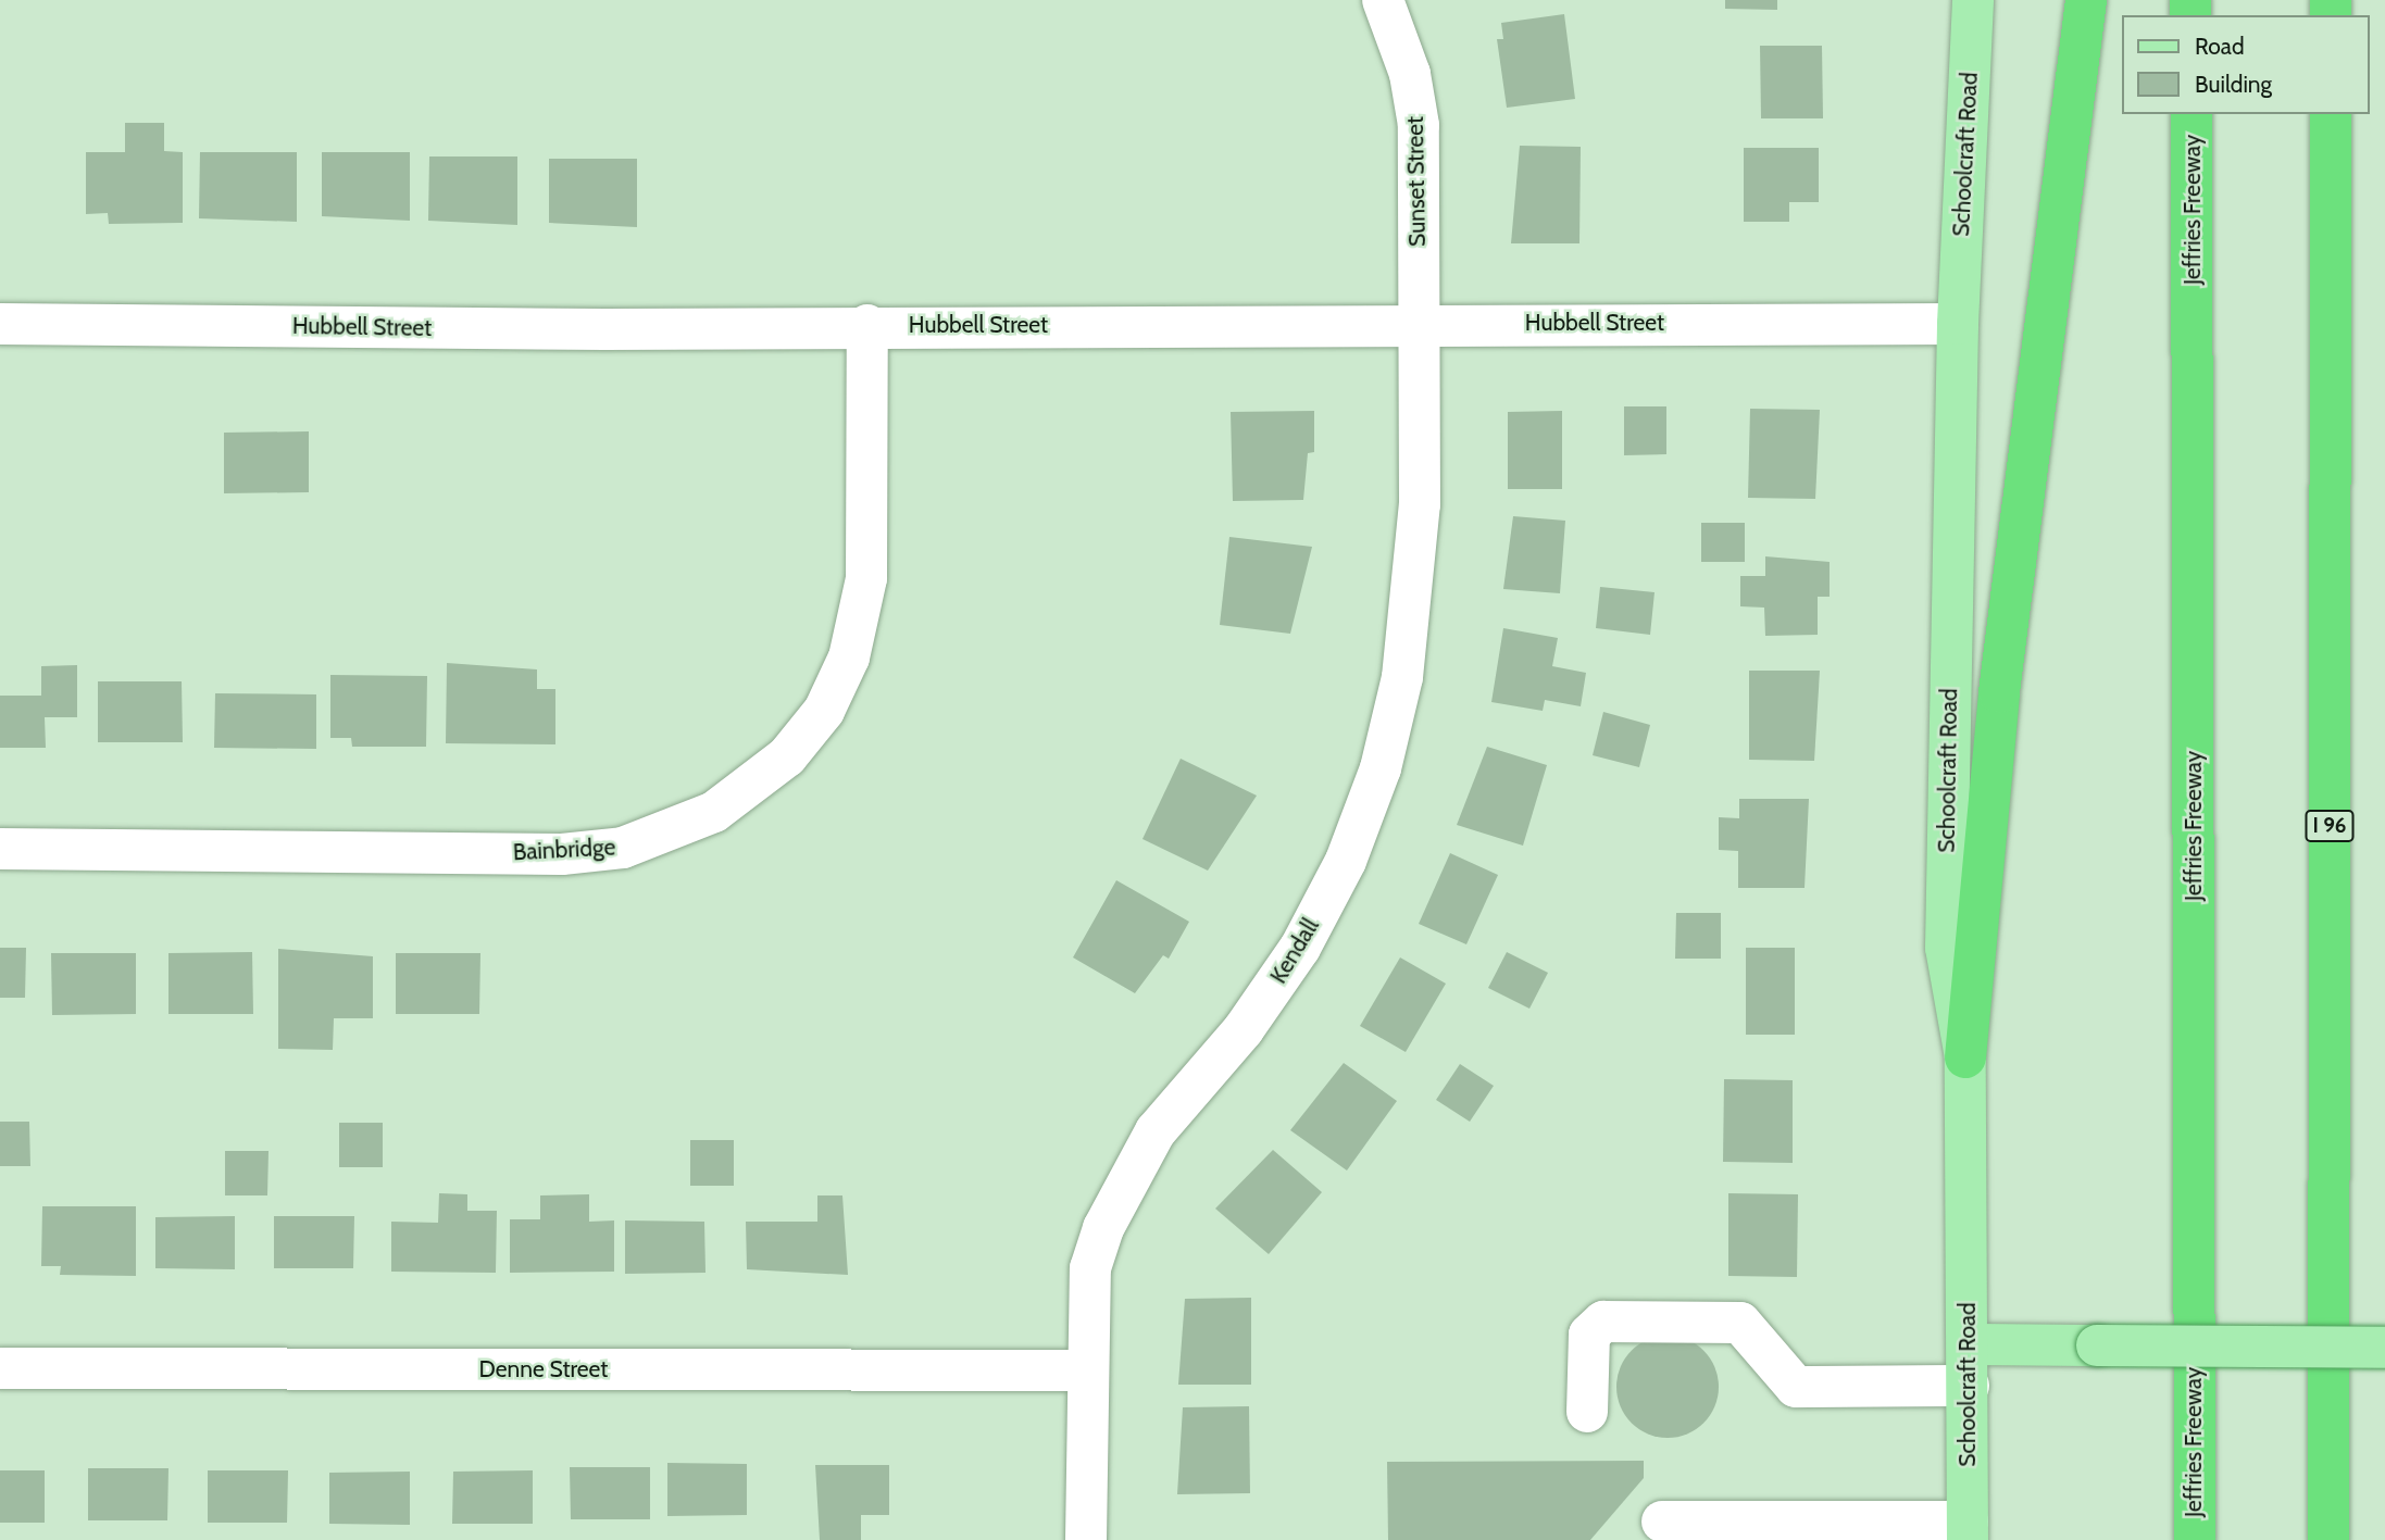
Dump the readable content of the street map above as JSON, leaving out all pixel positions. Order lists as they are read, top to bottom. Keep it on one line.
{"streets":{"highway":["Jeffries Freeway","I 96"],"main road":["Schoolcraft Road"],"street":["Sunset Street","Hubbell Street","Bainbridge","Kendall","Denne Street"]},"crossings":[["Schoolcraft Road","Hubbell Street"],["Sunset Street","Hubbell Street"],["Sunset Street","Kendall"],["Hubbell Street","Bainbridge"],["Hubbell Street","Kendall"],["Kendall","Denne Street"]],"legend":["Road","Building"]}
